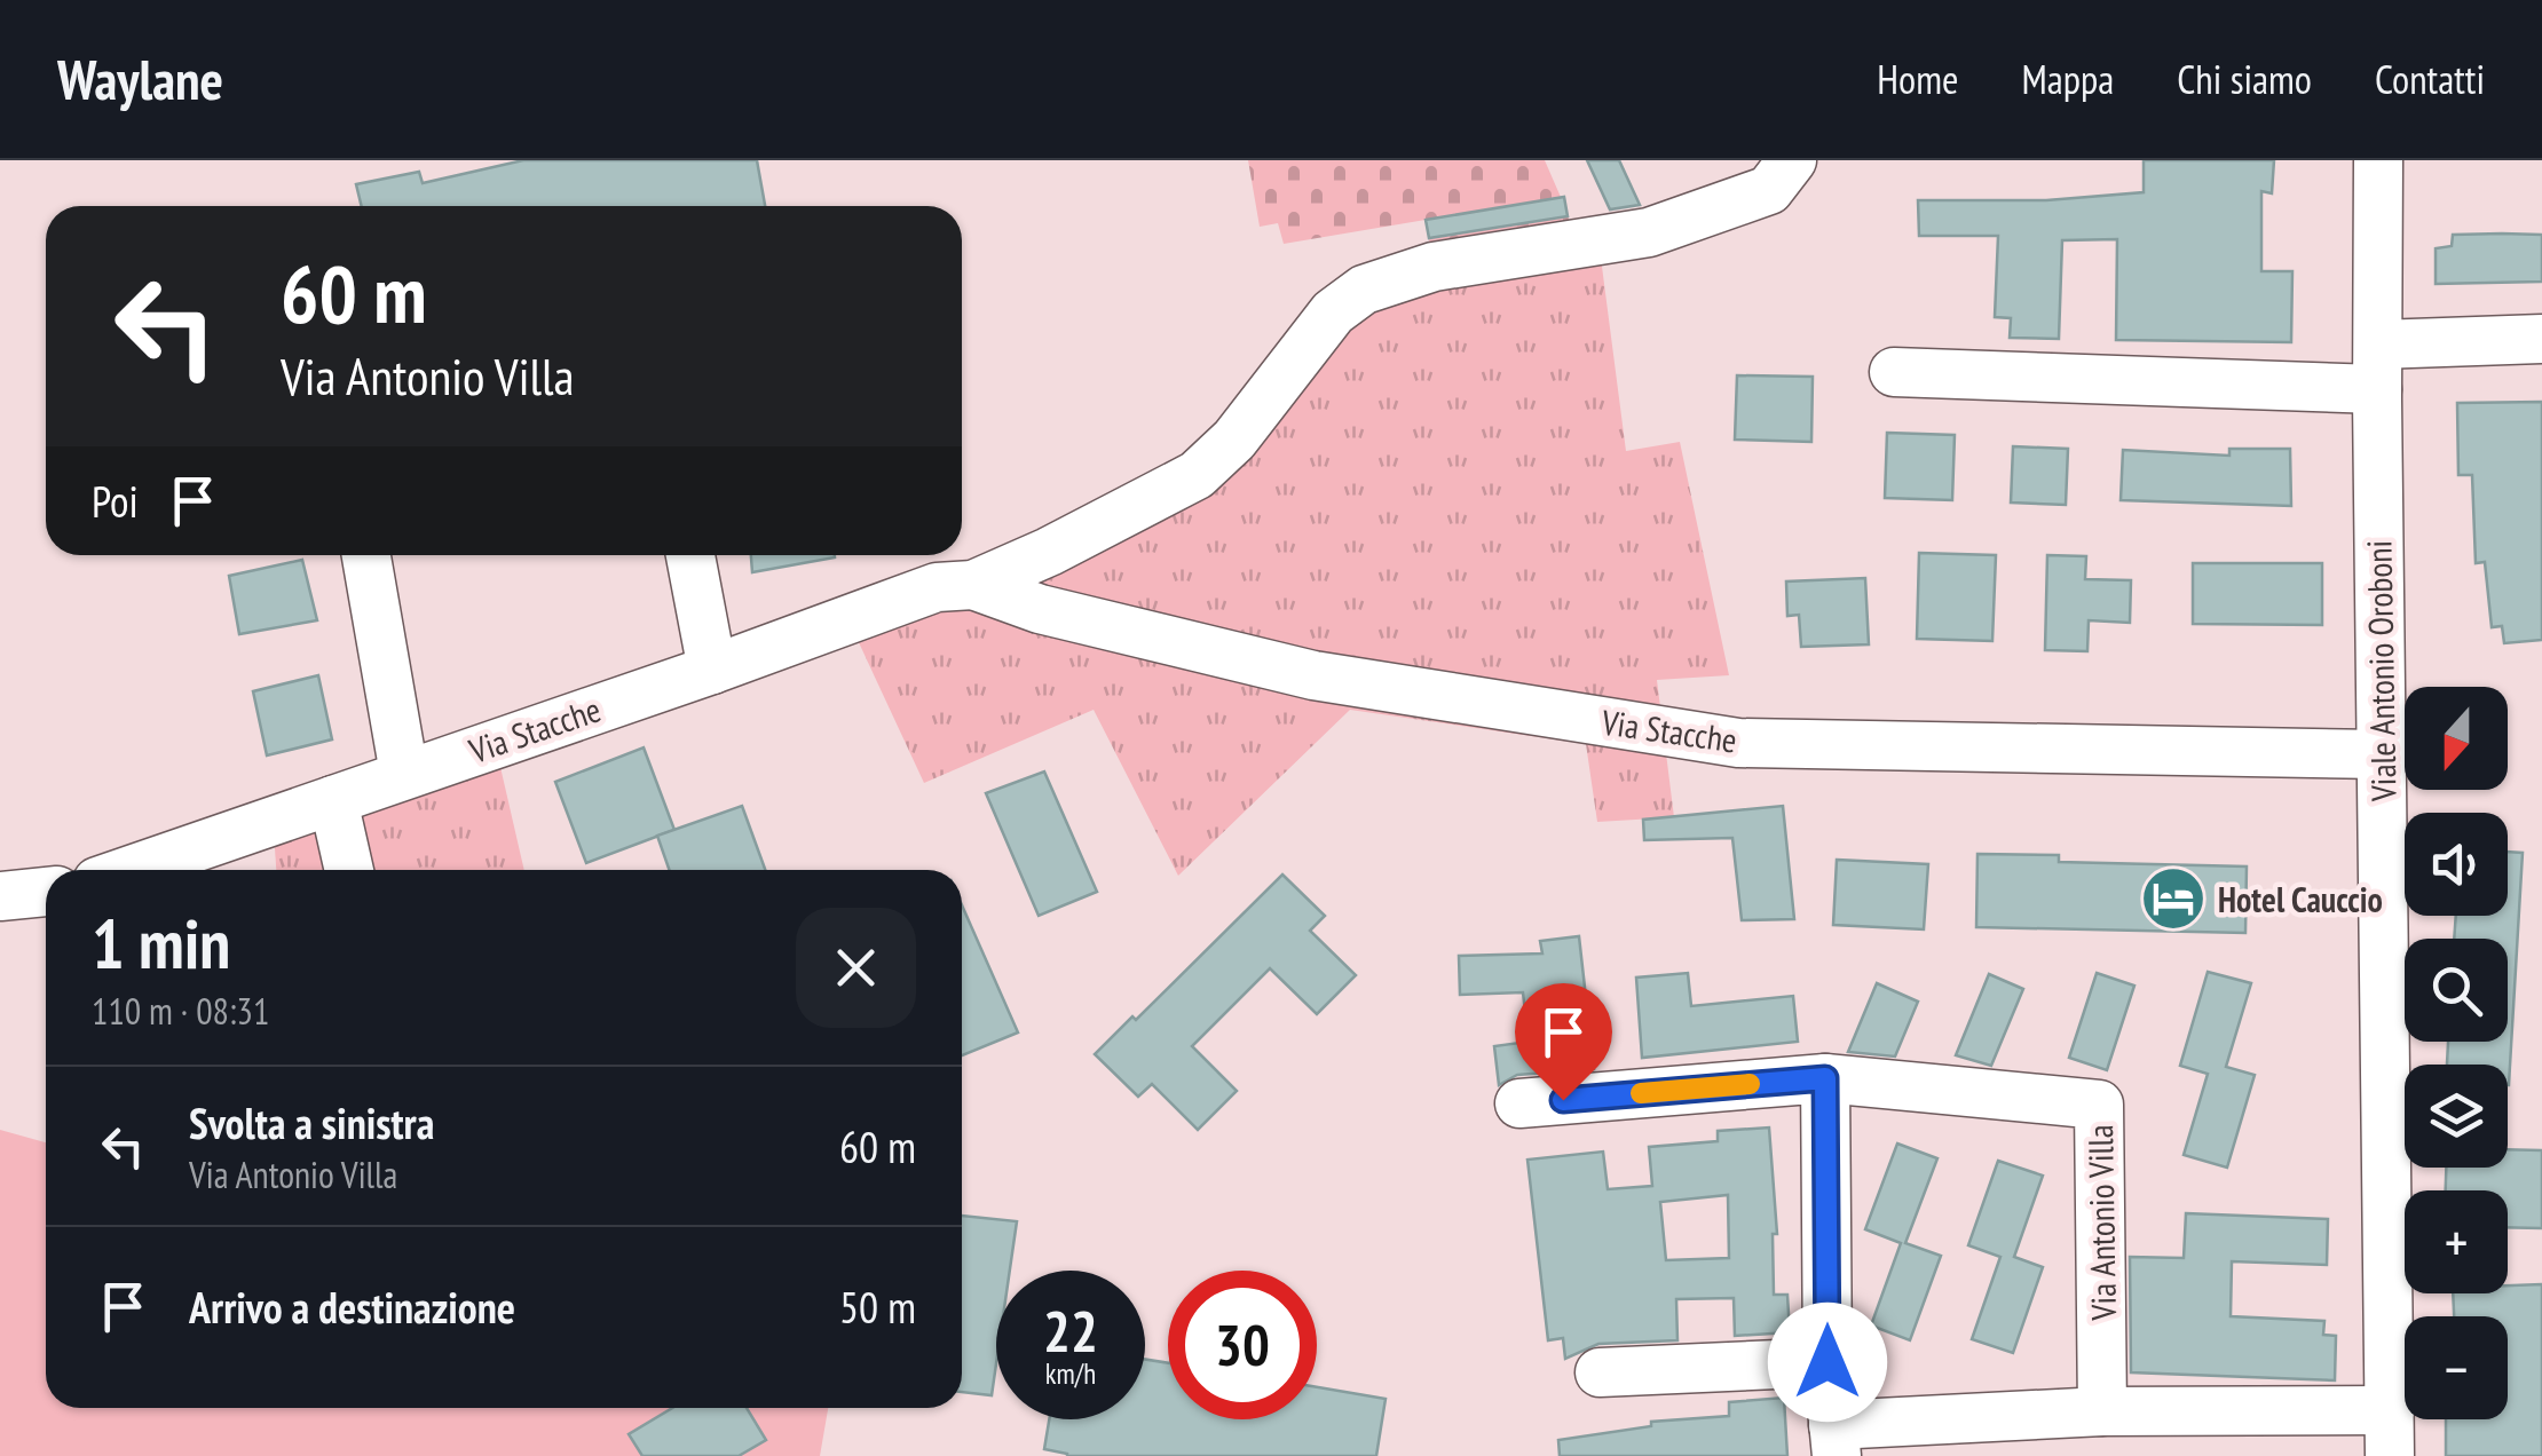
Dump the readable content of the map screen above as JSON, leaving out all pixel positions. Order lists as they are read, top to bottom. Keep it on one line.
{"streets":{"street":["Viale Antonio Oroboni","Via Stacche","Via Antonio Villa"]},"crossings":[["Viale Antonio Oroboni","Via Stacche"]],"places":{"hotel":["Hotel Cauccio"]},"north":"bottom","page":{"header":"Waylane","nav":["Home","Mappa","Chi siamo","Contatti"],"turn":["60 m","Via Antonio Villa"],"then":"Poi","map_buttons":["+","−"],"heading":["1 min","110 m · 08:31"],"list":[{"name":"Svolta a sinistra","note":"Via Antonio Villa","value":"60 m"},{"name":"Arrivo a destinazione","value":"50 m"}],"speed":"22 km/h","limit":"30"}}
